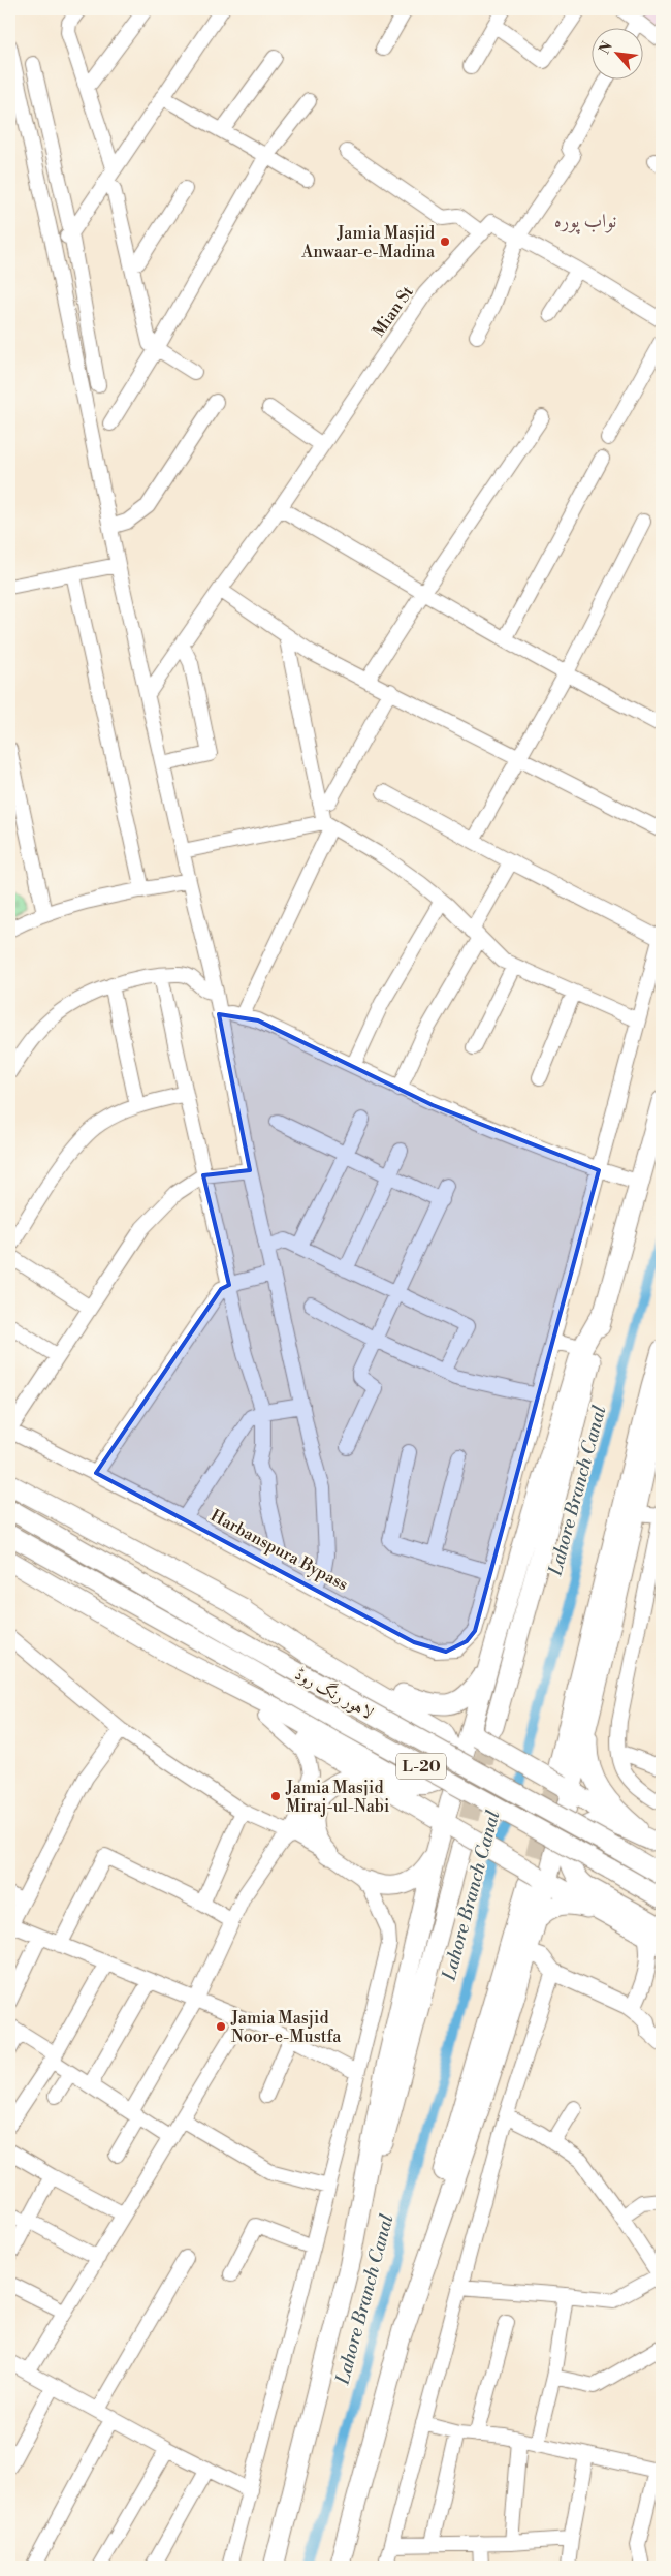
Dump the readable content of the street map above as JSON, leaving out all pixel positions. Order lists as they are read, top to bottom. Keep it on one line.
{"streets":{"highway":["لاہور رنگ روڈ","L-20"],"street":["Mian St","Harbanspura Bypass"]},"districts":["نواب پورہ"],"water":["Lahore Branch Canal"],"places":["Jamia Masjid Anwaar-e-Madina","Jamia Masjid Miraj-ul-Nabi","Jamia Masjid Noor-e-Mustfa"],"north":"top left"}
